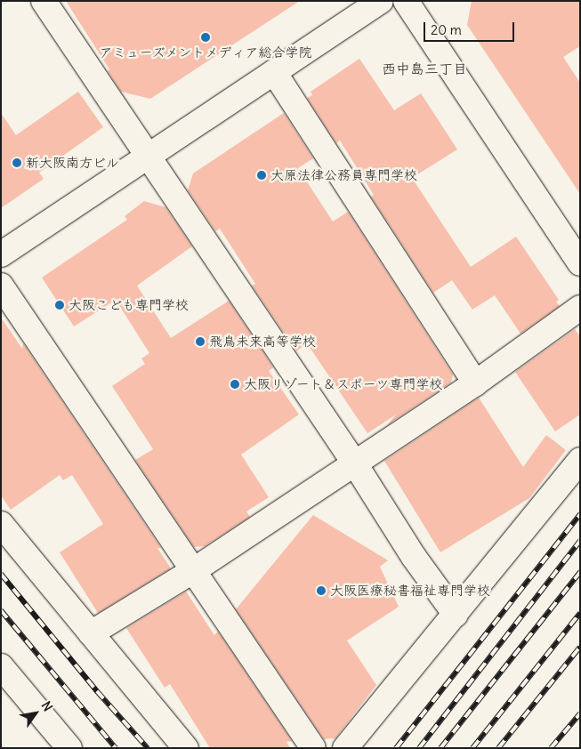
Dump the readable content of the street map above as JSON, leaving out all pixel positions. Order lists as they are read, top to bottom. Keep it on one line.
{"districts":["西中島三丁目"],"places":["アミューズメントメディア総合学院","新大阪南方ビル","大原法律公務員専門学校","大阪こども専門学校","飛鳥未来高等学校","大阪リゾート＆スポーツ専門学校","大阪医療秘書福祉専門学校"],"scale_bar":"20 m","north":"top right"}
